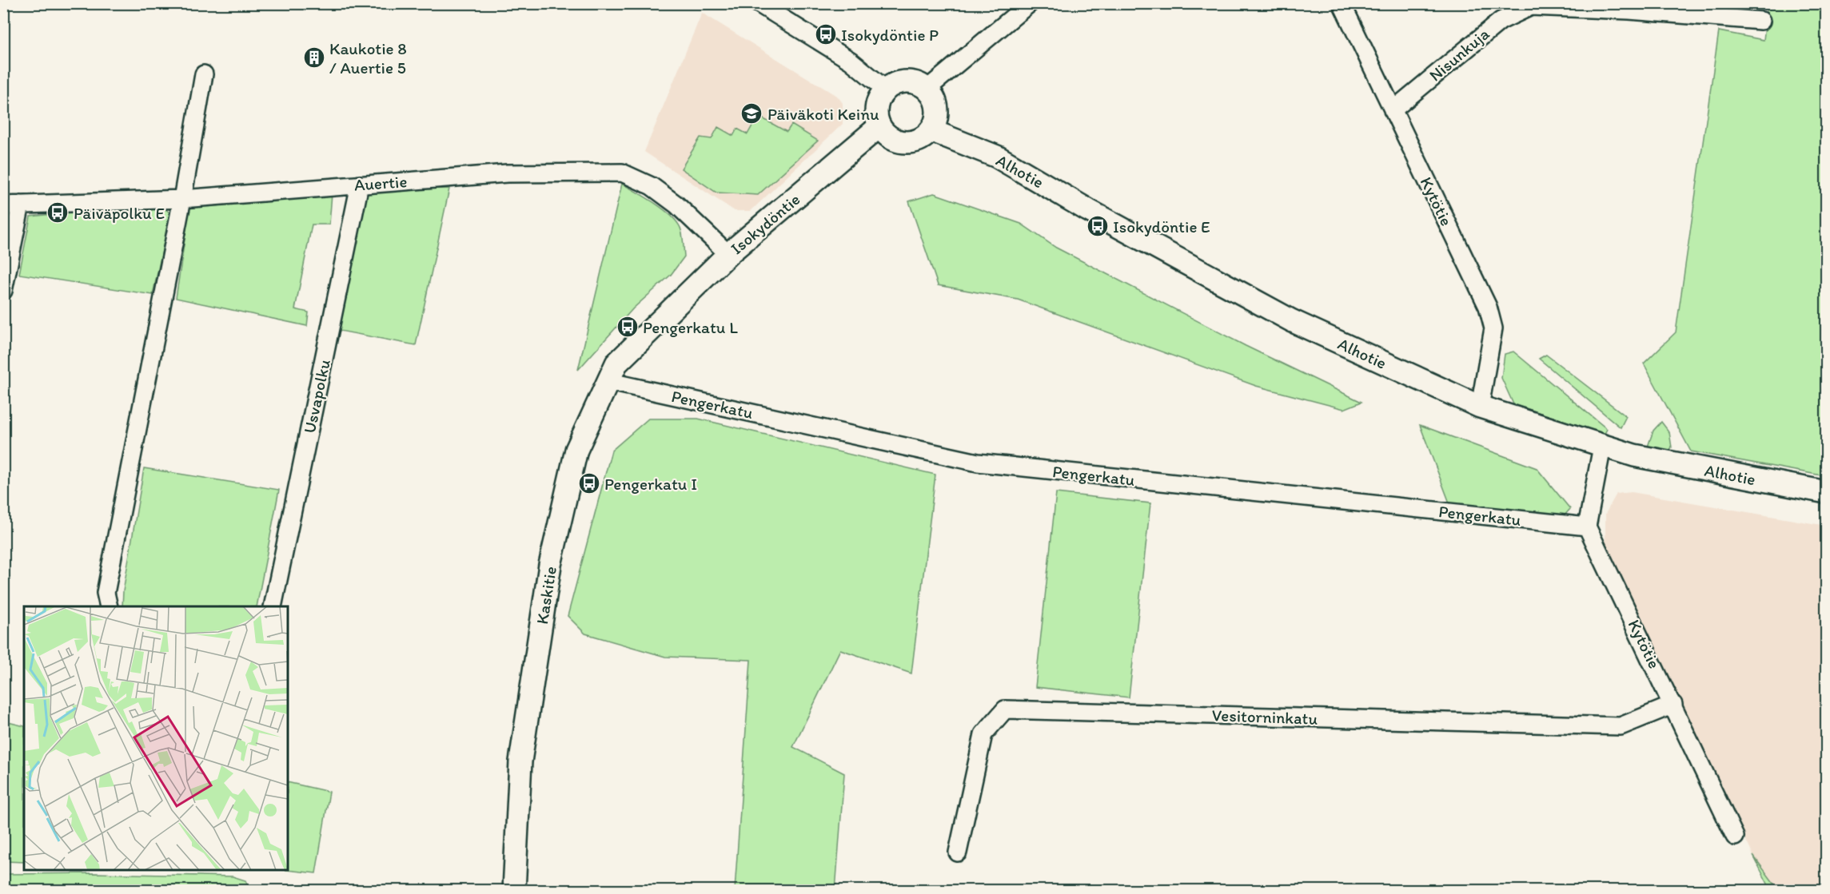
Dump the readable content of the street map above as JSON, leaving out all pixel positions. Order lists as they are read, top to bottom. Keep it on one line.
{"streets":{"street":["Nisunkuja","Alhotie","Auertie","Kytötie","Isokydöntie","Usvapolku","Pengerkatu","Kaskitie","Vesitorninkatu"]},"crossings":[["Nisunkuja","Kytötie"],["Alhotie","Kytötie"],["Alhotie","Isokydöntie"],["Auertie","Isokydöntie"],["Auertie","Usvapolku"],["Kytötie","Pengerkatu"],["Kytötie","Vesitorninkatu"],["Isokydöntie","Kaskitie"],["Pengerkatu","Kaskitie"]],"places":{"bus stop":["Isokydöntie P","Päiväpolku E","Isokydöntie E","Pengerkatu L","Pengerkatu I"],"building":["Kaukotie 8 / Auertie 5"],"school or university":["Päiväkoti Keinu"]}}
